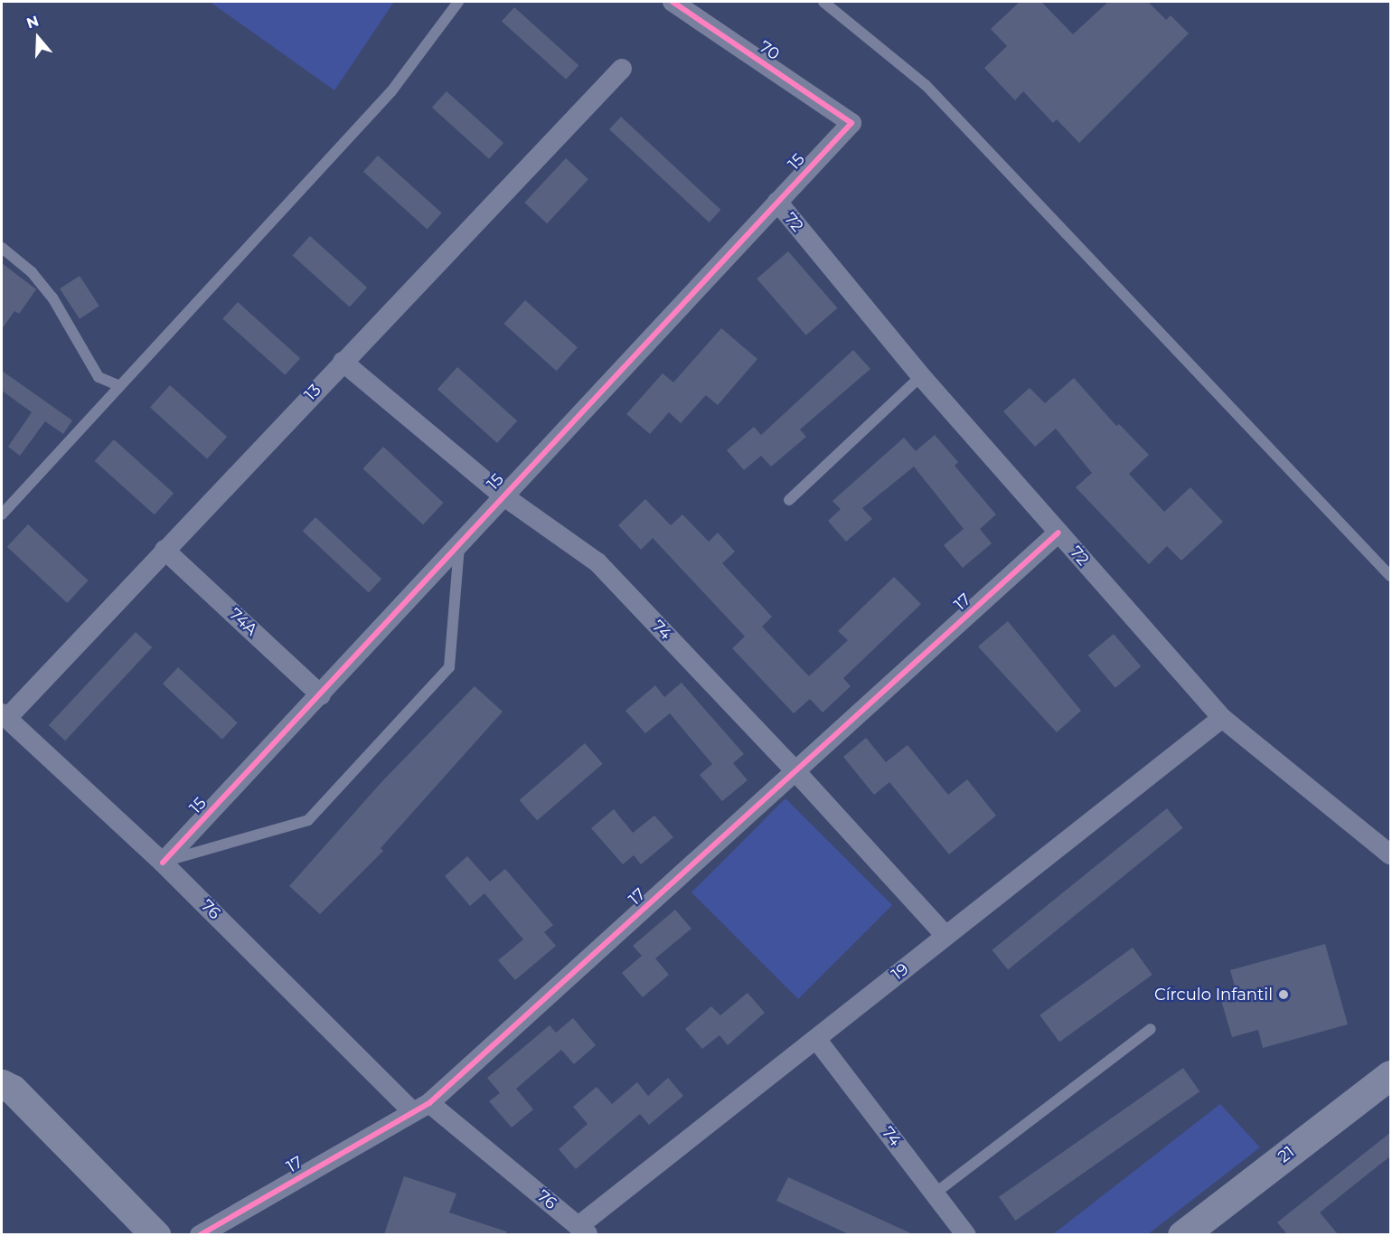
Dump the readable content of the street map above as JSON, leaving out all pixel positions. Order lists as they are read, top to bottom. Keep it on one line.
{"streets":{"street":["70","15","72","13","17","74A","74","76","19","21"]},"crossings":[["70","15"],["15","72"],["15","74A"],["15","74"],["15","76"],["72","17"],["72","19"],["13","74A"],["13","74"],["13","76"],["17","74"],["17","76"],["74","19"],["76","19"]],"places":["Círculo Infantil"],"north":"top"}
